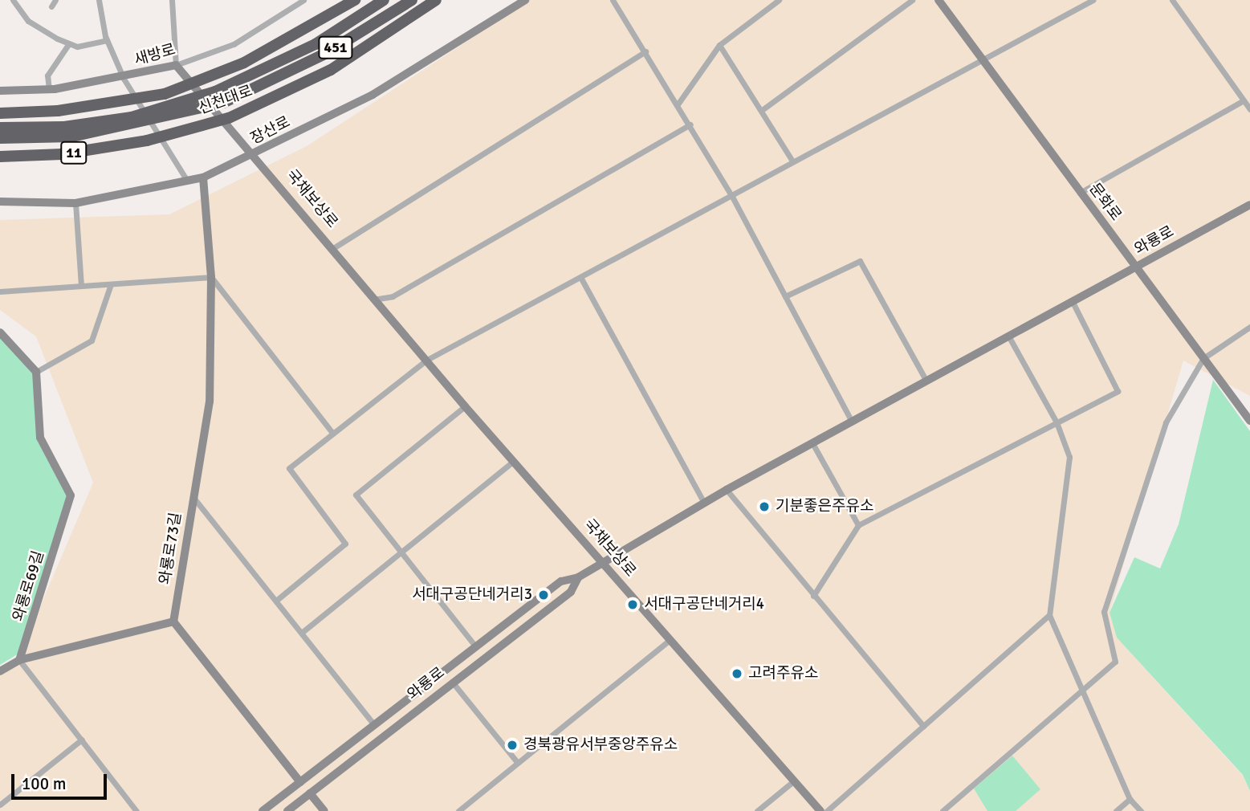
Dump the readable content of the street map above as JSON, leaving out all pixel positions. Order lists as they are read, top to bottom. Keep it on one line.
{"streets":{"highway":["451","신천대로","11"],"main road":["새방로","장산로","국채보상로","문화로","와룡로","와룡로73길","와룡로69길"]},"crossings":[["새방로","국채보상로"],["장산로","국채보상로"],["장산로","와룡로73길"],["국채보상로","와룡로"],["문화로","와룡로"]],"places":["기분좋은주유소","서대구공단네거리3","서대구공단네거리4","고려주유소","경북광유서부중앙주유소"],"scale_bar":"100 m"}
